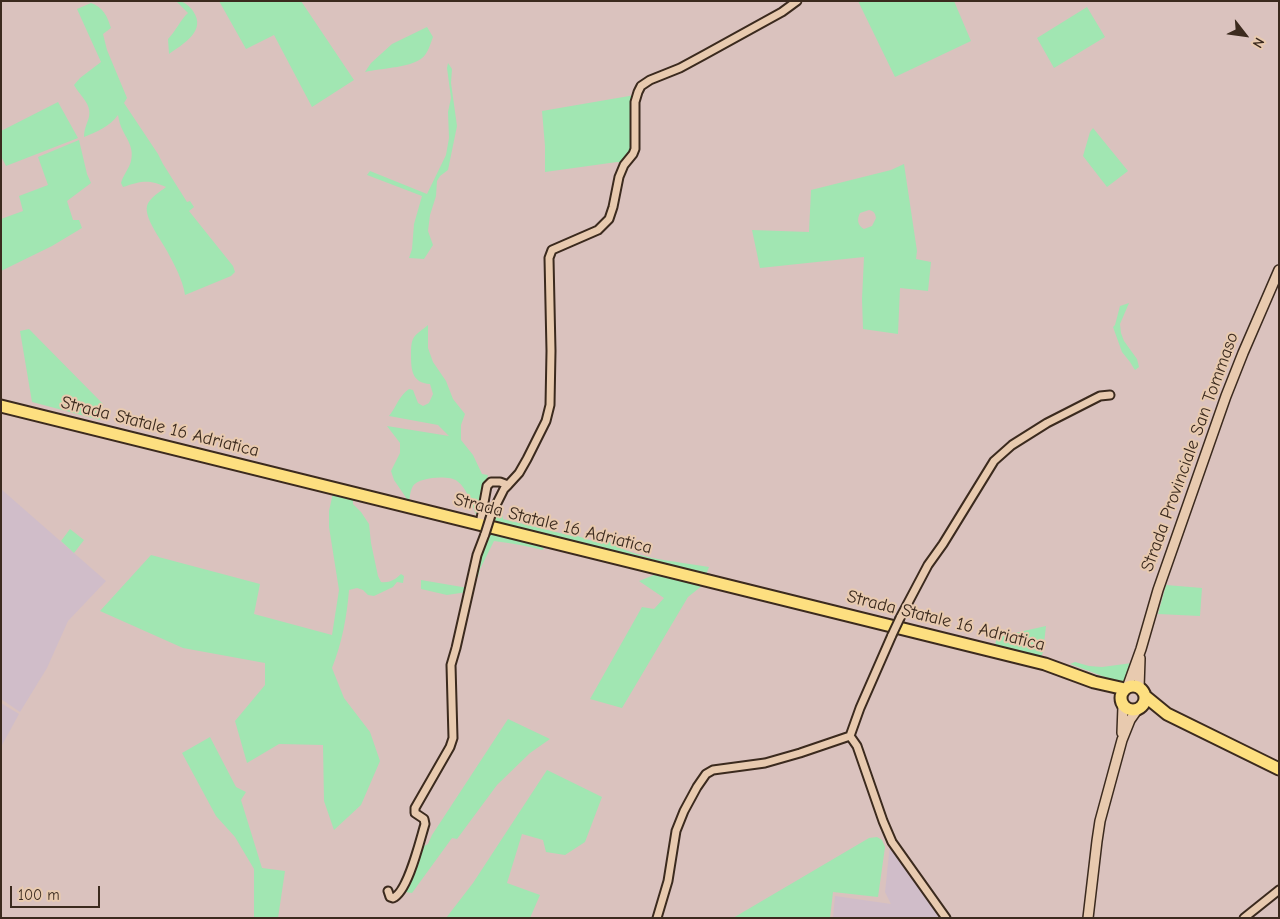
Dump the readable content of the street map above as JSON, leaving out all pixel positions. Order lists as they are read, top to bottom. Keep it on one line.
{"streets":{"main road":["Strada Statale 16 Adriatica"],"street":["Strada Provinciale San Tommaso"]},"crossings":[["Strada Statale 16 Adriatica","Strada Provinciale San Tommaso"]],"scale_bar":"100 m","north":"bottom right"}
